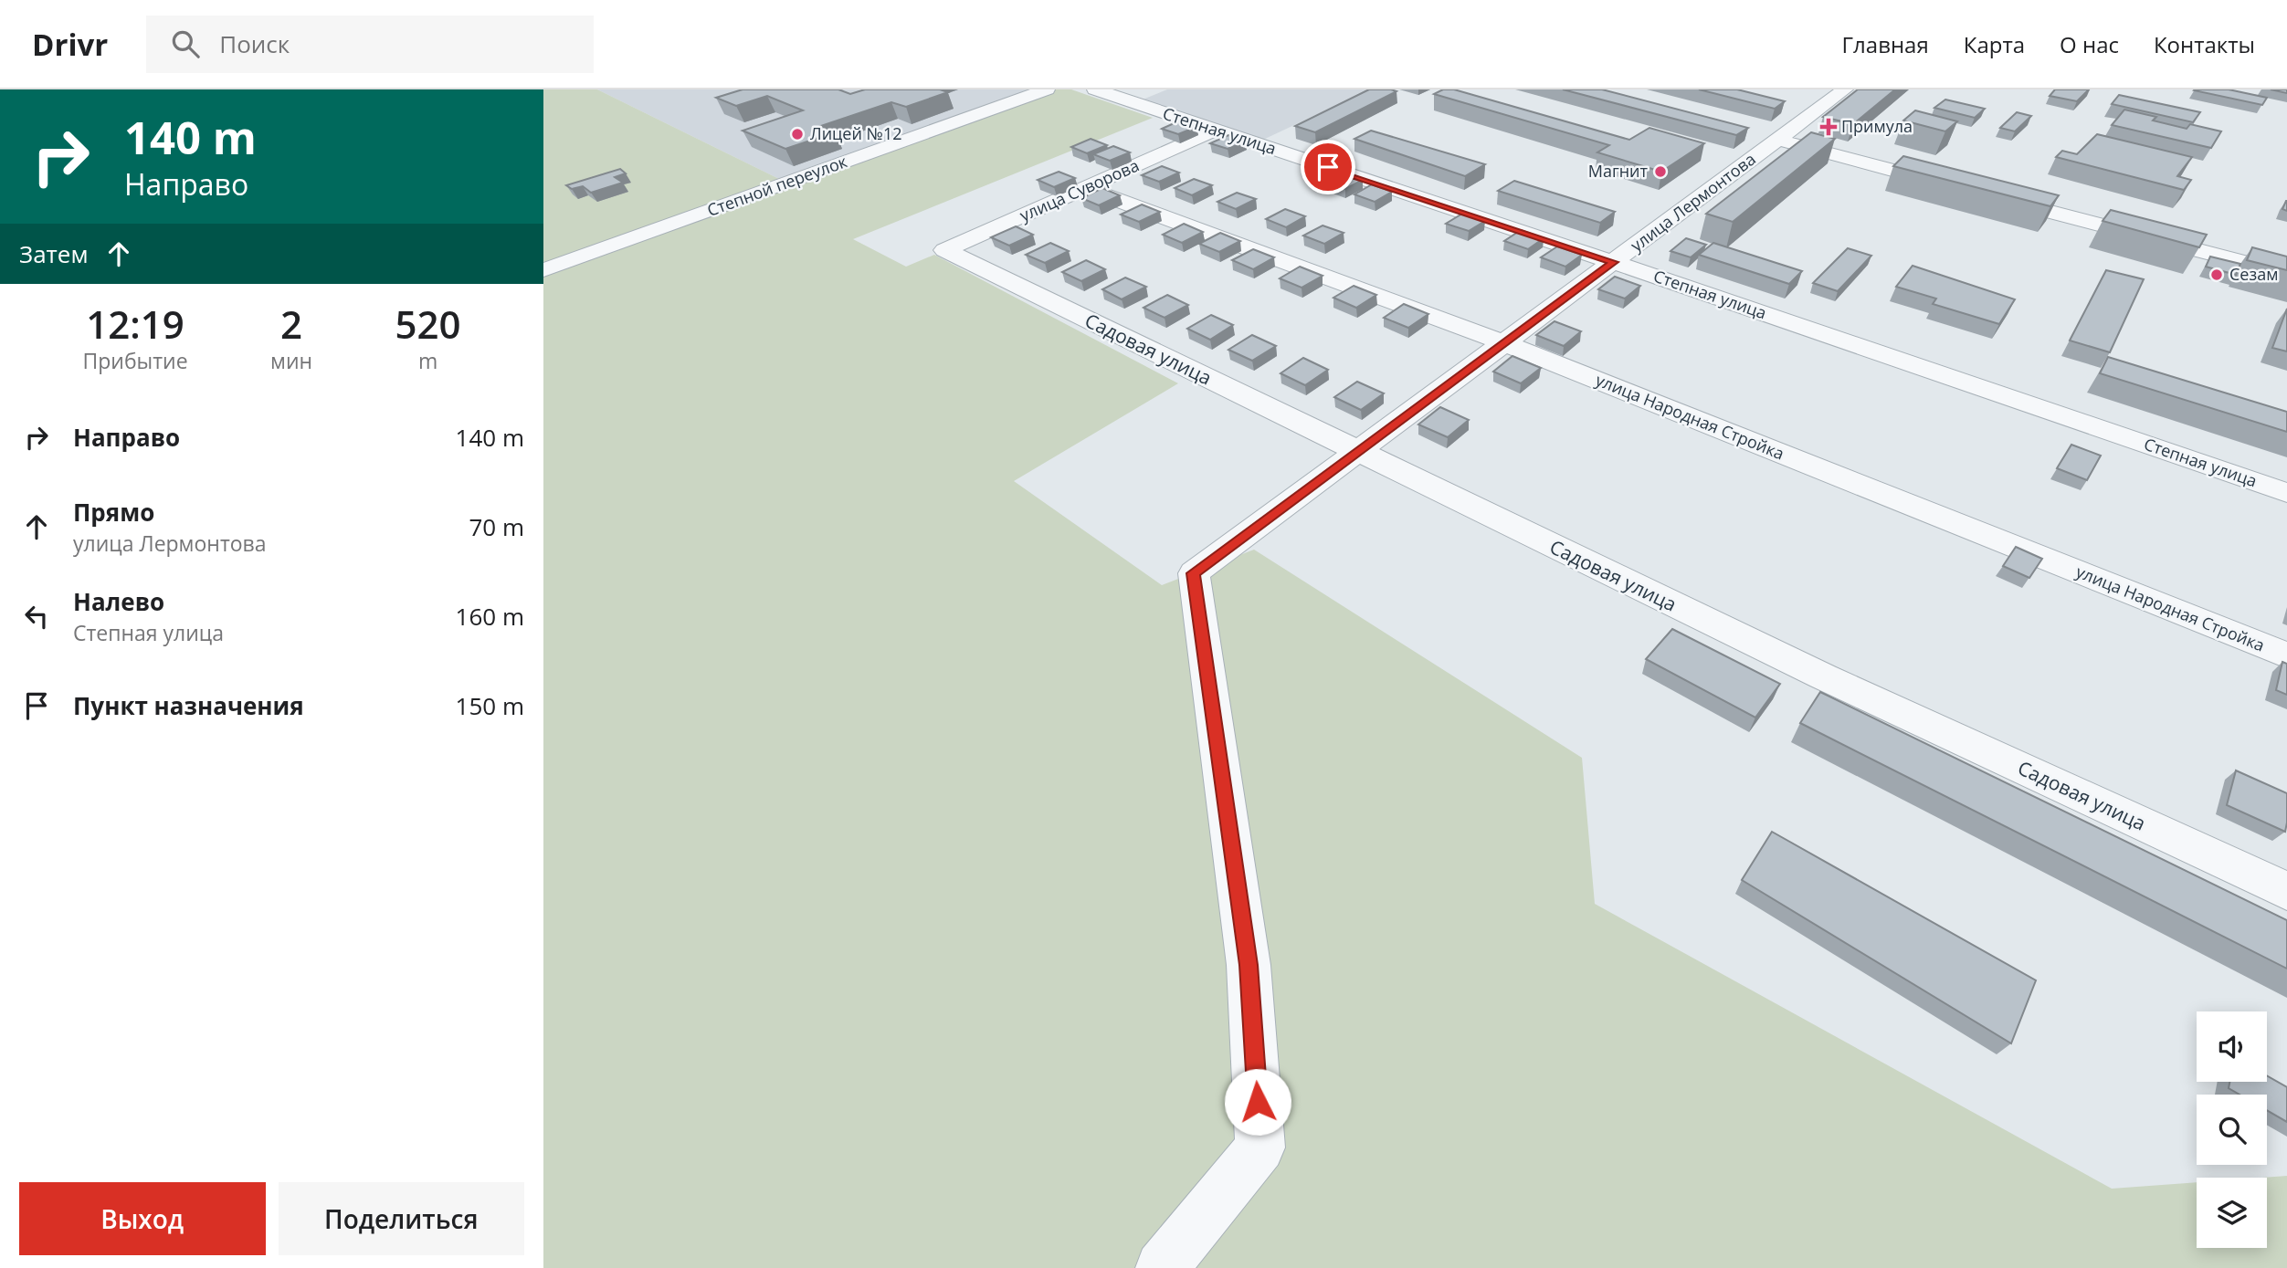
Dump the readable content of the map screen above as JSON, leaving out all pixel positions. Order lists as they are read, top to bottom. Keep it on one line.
{"streets":{"street":["Степная улица","Степной переулок","улица Суворова","улица Лермонтова","Садовая улица","улица Народная Стройка"]},"crossings":[["Степная улица","улица Суворова"],["Степная улица","улица Лермонтова"],["улица Суворова","Садовая улица"],["улица Суворова","улица Народная Стройка"],["улица Лермонтова","Садовая улица"],["улица Лермонтова","улица Народная Стройка"]],"places":{"health":["Примула"],"other":["Лицей №12","Магнит","Сезам"]},"page":{"header":"Drivr","search":"Поиск","nav":["Главная","Карта","О нас","Контакты"],"turn":["140 m","Направо"],"then":"Затем","eta":["12:19","Прибытие","2","мин","520","m"],"list":[{"name":"Направо","value":"140 m"},{"name":"Прямо","note":"улица Лермонтова","value":"70 m"},{"name":"Налево","note":"Степная улица","value":"160 m"},{"name":"Пункт назначения","value":"150 m"}],"buttons":["Выход","Поделиться"]}}
